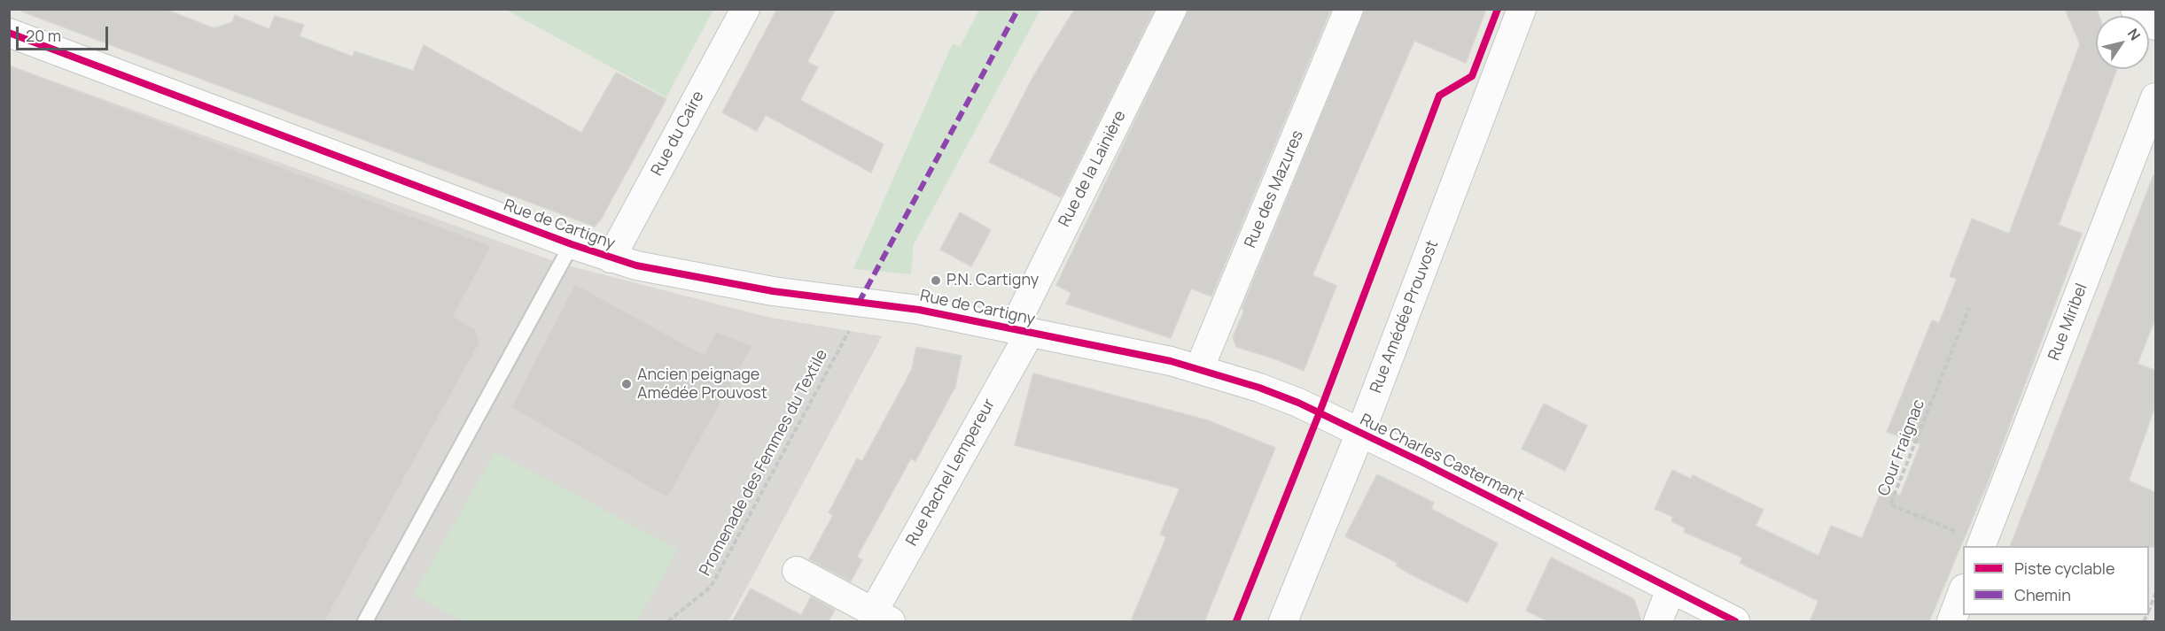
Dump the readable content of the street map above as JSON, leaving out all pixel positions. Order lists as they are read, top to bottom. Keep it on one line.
{"streets":{"street":["Rue du Caire","Rue de la Lainière","Rue des Mazures","Rue de Cartigny","Rue Amédée Prouvost","Rue Miribel","Rue Charles Castermant","Rue Rachel Lempereur"],"path":["Cour Fraignac","Promenade des Femmes du Textile"]},"crossings":[["Rue du Caire","Rue de Cartigny"],["Rue de la Lainière","Rue de Cartigny"],["Rue de la Lainière","Rue Rachel Lempereur"],["Rue des Mazures","Rue Charles Castermant"],["Rue de Cartigny","Rue Charles Castermant"],["Rue de Cartigny","Promenade des Femmes du Textile"],["Rue de Cartigny","Rue Rachel Lempereur"],["Rue Amédée Prouvost","Rue Charles Castermant"],["Rue Miribel","Cour Fraignac"]],"places":["P.N. Cartigny","Ancien peignage Amédée Prouvost"],"legend":["Piste cyclable","Chemin"],"scale_bar":"20 m","north":"top right"}
